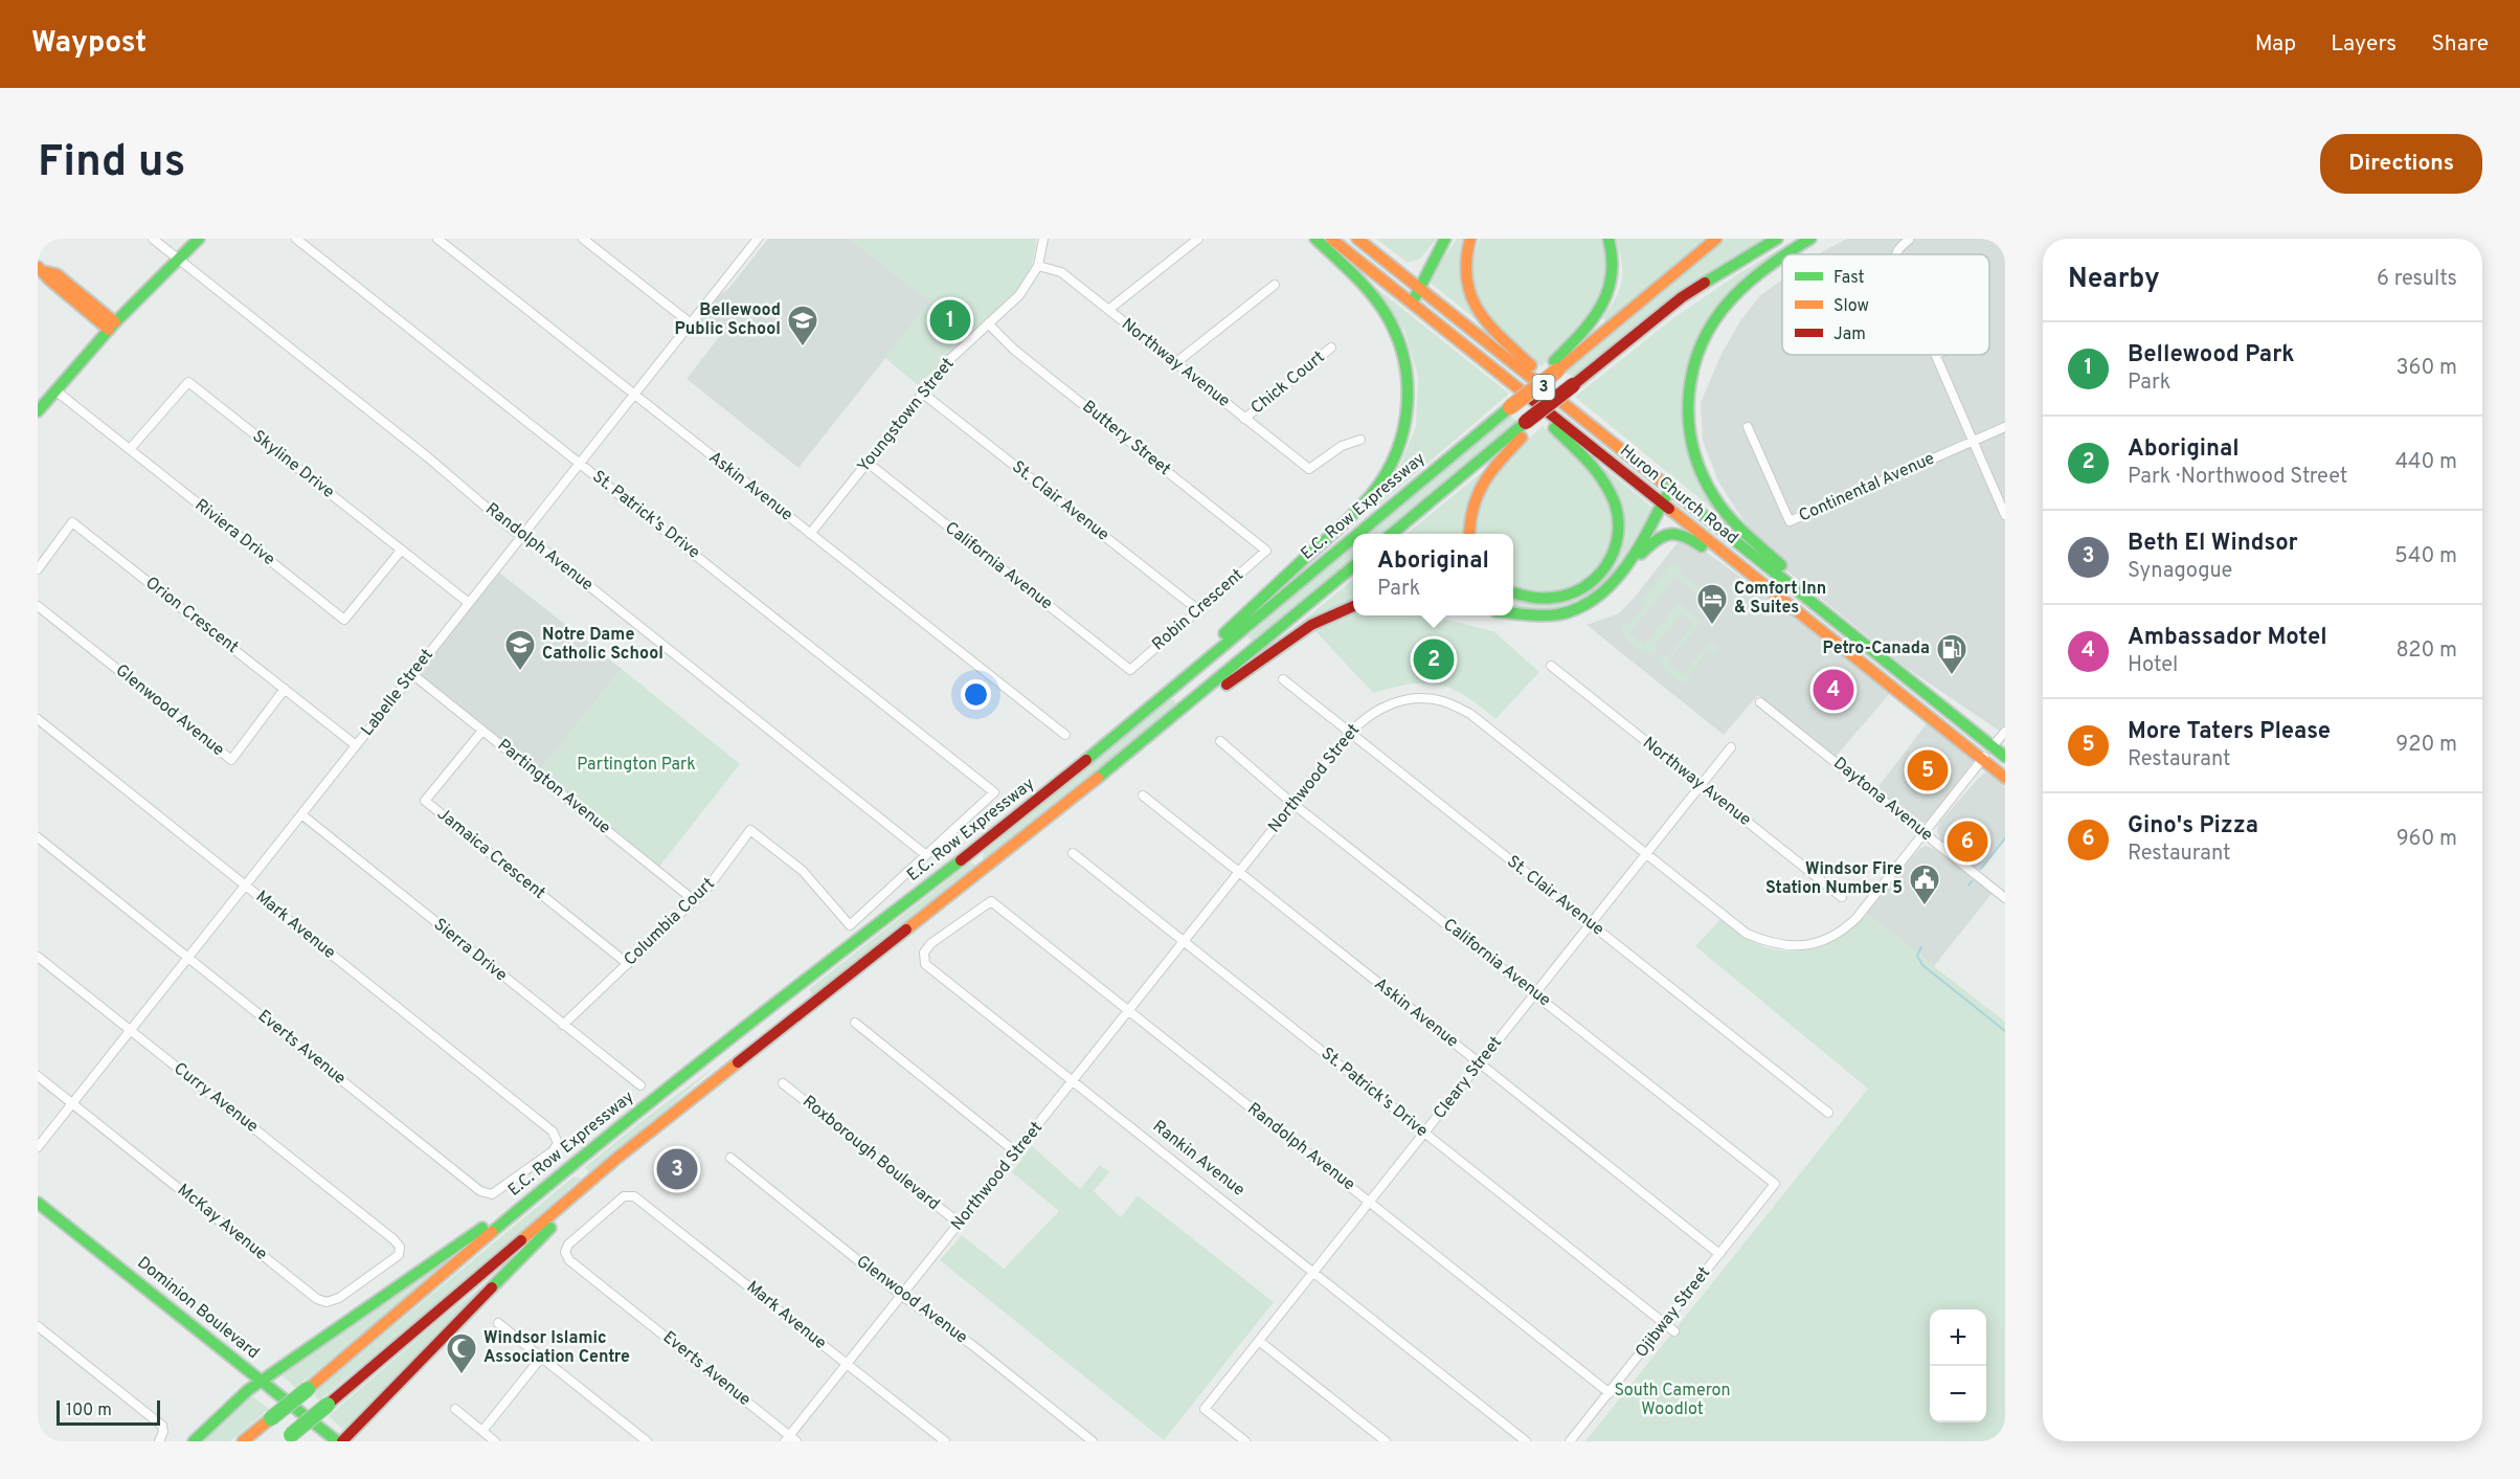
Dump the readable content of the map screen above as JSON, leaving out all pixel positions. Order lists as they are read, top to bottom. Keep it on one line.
{"streets":{"main road":["3","Huron Church Road","E.C. Row Expressway","Dominion Boulevard"],"street":["Northway Avenue","Chick Court","Youngstown Street","Buttery Street","Skyline Drive","Askin Avenue","Continental Avenue","St. Clair Avenue","St. Patrick's Drive","Riviera Drive","Randolph Avenue","California Avenue","Robin Crescent","Orion Crescent","Labelle Street","Glenwood Avenue","Northwood Street","Partington Avenue","Daytona Avenue","Jamaica Crescent","Columbia Court","Mark Avenue","Sierra Drive","Everts Avenue","Cleary Street","Curry Avenue","Roxborough Boulevard","Rankin Avenue","McKay Avenue","Ojibway Street"]},"crossings":[["Northway Avenue","Chick Court"],["Northway Avenue","Youngstown Street"],["Northway Avenue","Cleary Street"],["Youngstown Street","Buttery Street"],["Youngstown Street","Askin Avenue"],["Youngstown Street","St. Clair Avenue"],["Youngstown Street","California Avenue"],["Buttery Street","Robin Crescent"],["Skyline Drive","Riviera Drive"],["Skyline Drive","Labelle Street"],["Askin Avenue","Labelle Street"],["Askin Avenue","Northwood Street"],["Askin Avenue","Cleary Street"],["Askin Avenue","Ojibway Street"],["Huron Church Road","E.C. Row Expressway"],["Huron Church Road","Northwood Street"],["St. Clair Avenue","Robin Crescent"],["St. Clair Avenue","Northwood Street"],["St. Clair Avenue","Cleary Street"],["St. Patrick's Drive","Randolph Avenue"],["St. Patrick's Drive","Labelle Street"],["St. Patrick's Drive","Northwood Street"],["St. Patrick's Drive","Columbia Court"],["St. Patrick's Drive","Cleary Street"],["St. Patrick's Drive","Ojibway Street"],["Randolph Avenue","Labelle Street"],["Randolph Avenue","Northwood Street"],["Randolph Avenue","Columbia Court"],["Randolph Avenue","Cleary Street"],["Randolph Avenue","Rankin Avenue"],["Randolph Avenue","Ojibway Street"],["California Avenue","Robin Crescent"],["California Avenue","Northwood Street"],["California Avenue","Cleary Street"],["California Avenue","Ojibway Street"],["Orion Crescent","Labelle Street"],["Orion Crescent","Glenwood Avenue"],["Labelle Street","Partington Avenue"],["Labelle Street","Mark Avenue"],["Labelle Street","Sierra Drive"],["Labelle Street","Everts Avenue"],["Labelle Street","Curry Avenue"],["Labelle Street","McKay Avenue"],["Glenwood Avenue","Northwood Street"],["Northwood Street","Daytona Avenue"],["Northwood Street","Mark Avenue"],["Northwood Street","Everts Avenue"],["Northwood Street","Cleary Street"],["Northwood Street","Roxborough Boulevard"],["Northwood Street","Rankin Avenue"],["Partington Avenue","Jamaica Crescent"],["Partington Avenue","Columbia Court"],["Jamaica Crescent","Columbia Court"],["Columbia Court","Sierra Drive"],["Mark Avenue","Everts Avenue"],["Cleary Street","Rankin Avenue"],["Curry Avenue","McKay Avenue"]],"parks":["Partington Park","South Cameron Woodlot"],"places":{"school or university":["Bellewood Public School","Notre Dame Catholic School"],"hotel":["Comfort Inn & Suites"],"fuel station":["Petro-Canada"],"public building":["Windsor Fire Station Number 5"],"mosque":["Windsor Islamic Association Centre"]},"legend":["Fast","Slow","Jam"],"scale_bar":"100 m","page":{"header":"Waypost","nav":["Map","Layers","Share"],"buttons":"Directions","title":"Find us","heading":["Nearby","6 results"],"pins":["1","2","4","5","6","3"],"list":[{"mark":"1","name":"Bellewood Park","note":"Park","value":"360 m"},{"mark":"2","name":"Aboriginal","note":"Park · Northwood Street","value":"440 m"},{"mark":"3","name":"Beth El Windsor","note":"Synagogue","value":"540 m"},{"mark":"4","name":"Ambassador Motel","note":"Hotel","value":"820 m"},{"mark":"5","name":"More Taters Please","note":"Restaurant","value":"920 m"},{"mark":"6","name":"Gino's Pizza","note":"Restaurant","value":"960 m"}],"popup":["Aboriginal","Park"],"map_buttons":["+","−"],"scale":"100 m"}}
